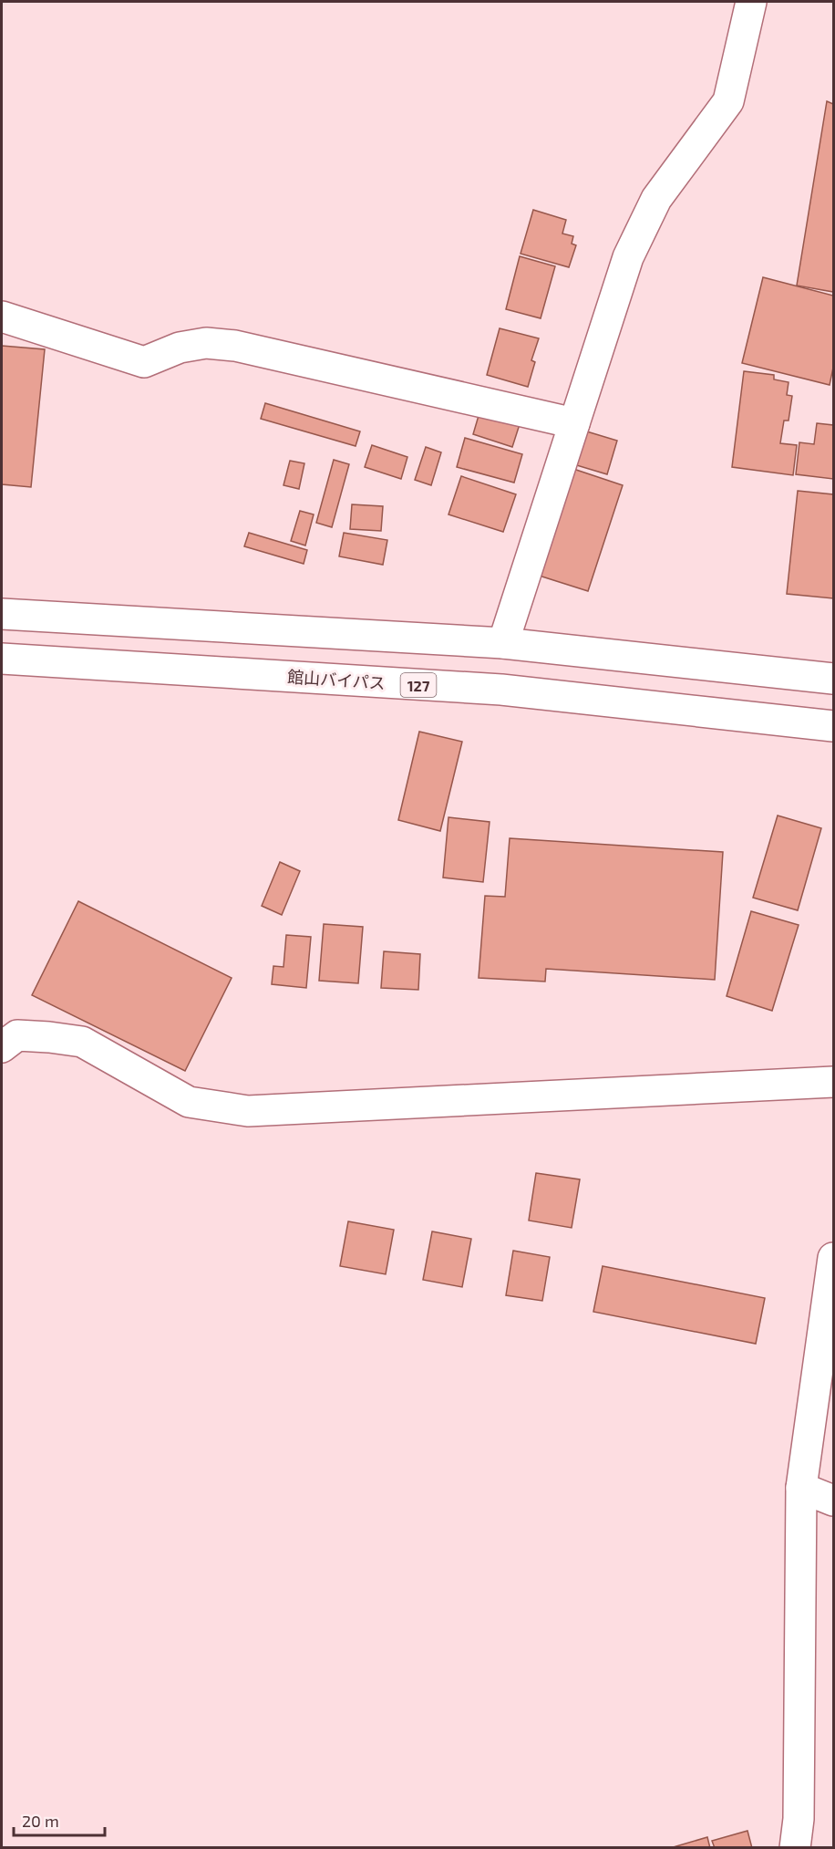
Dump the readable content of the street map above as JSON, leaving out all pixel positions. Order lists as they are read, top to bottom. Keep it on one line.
{"streets":{"main road":["館山バイパス","127"]},"scale_bar":"20 m"}
